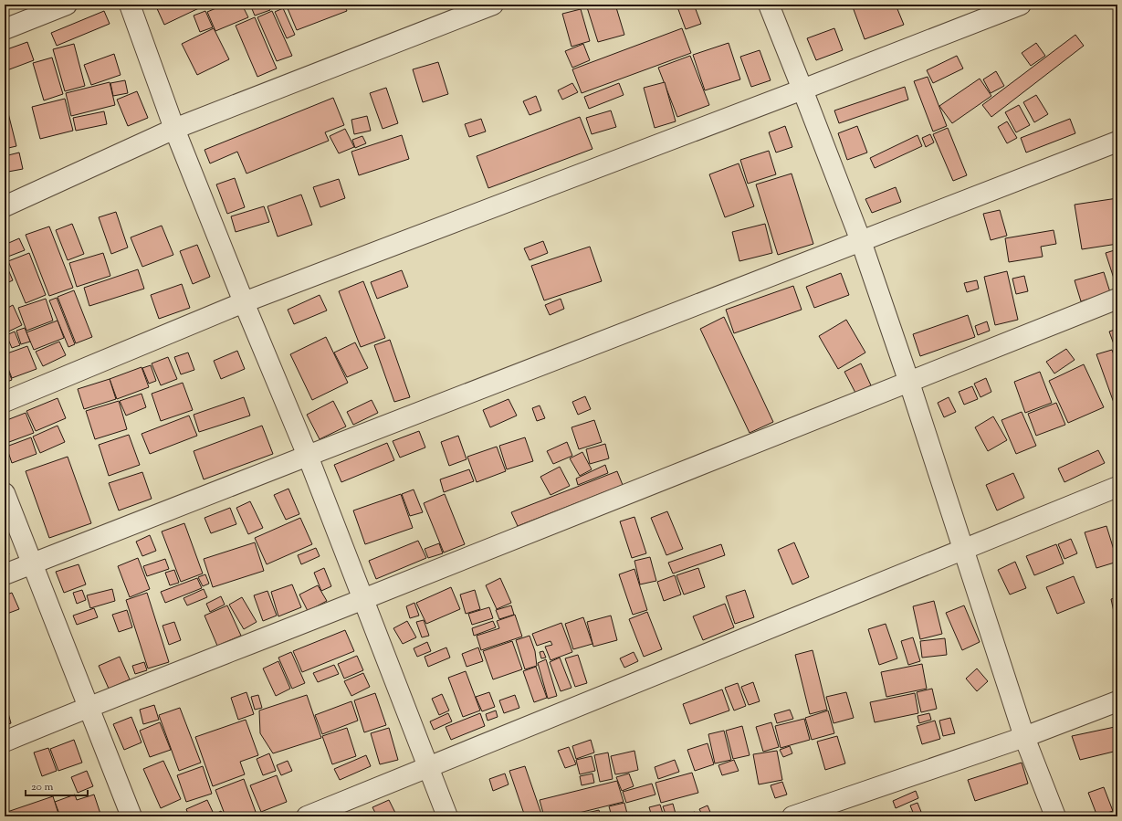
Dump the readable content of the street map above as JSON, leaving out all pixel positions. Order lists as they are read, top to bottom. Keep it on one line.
{"scale_bar":"20 m"}
